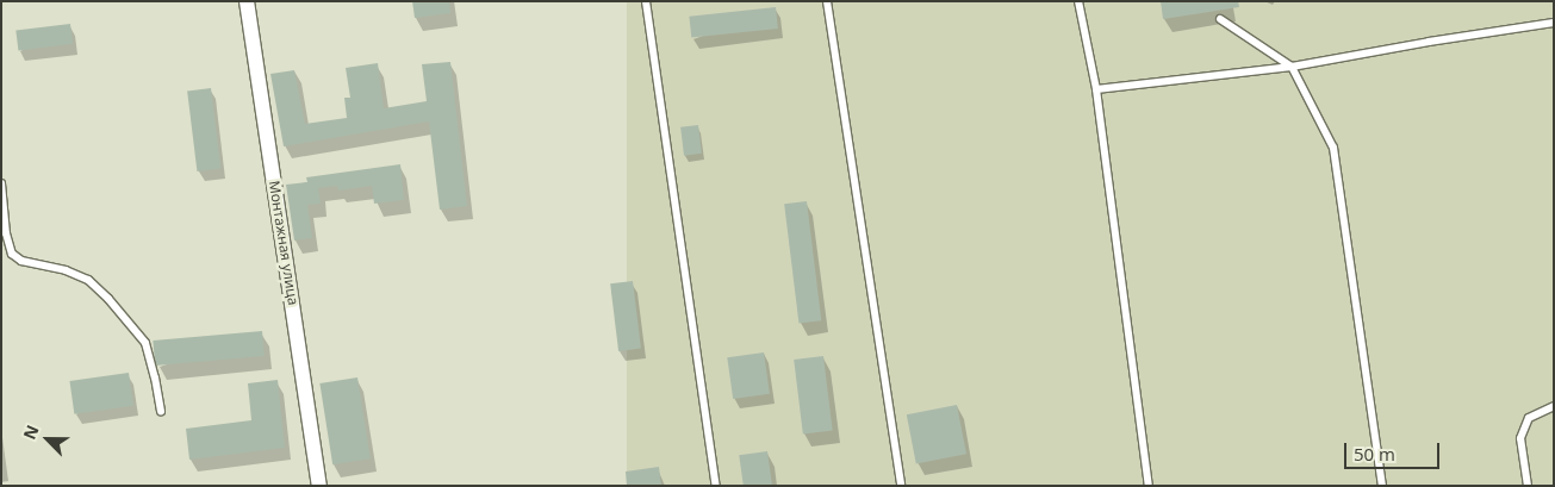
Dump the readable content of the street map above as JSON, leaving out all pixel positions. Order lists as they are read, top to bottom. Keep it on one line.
{"streets":{"street":["Монтажная улица"]},"scale_bar":"50 m","north":"top left"}
